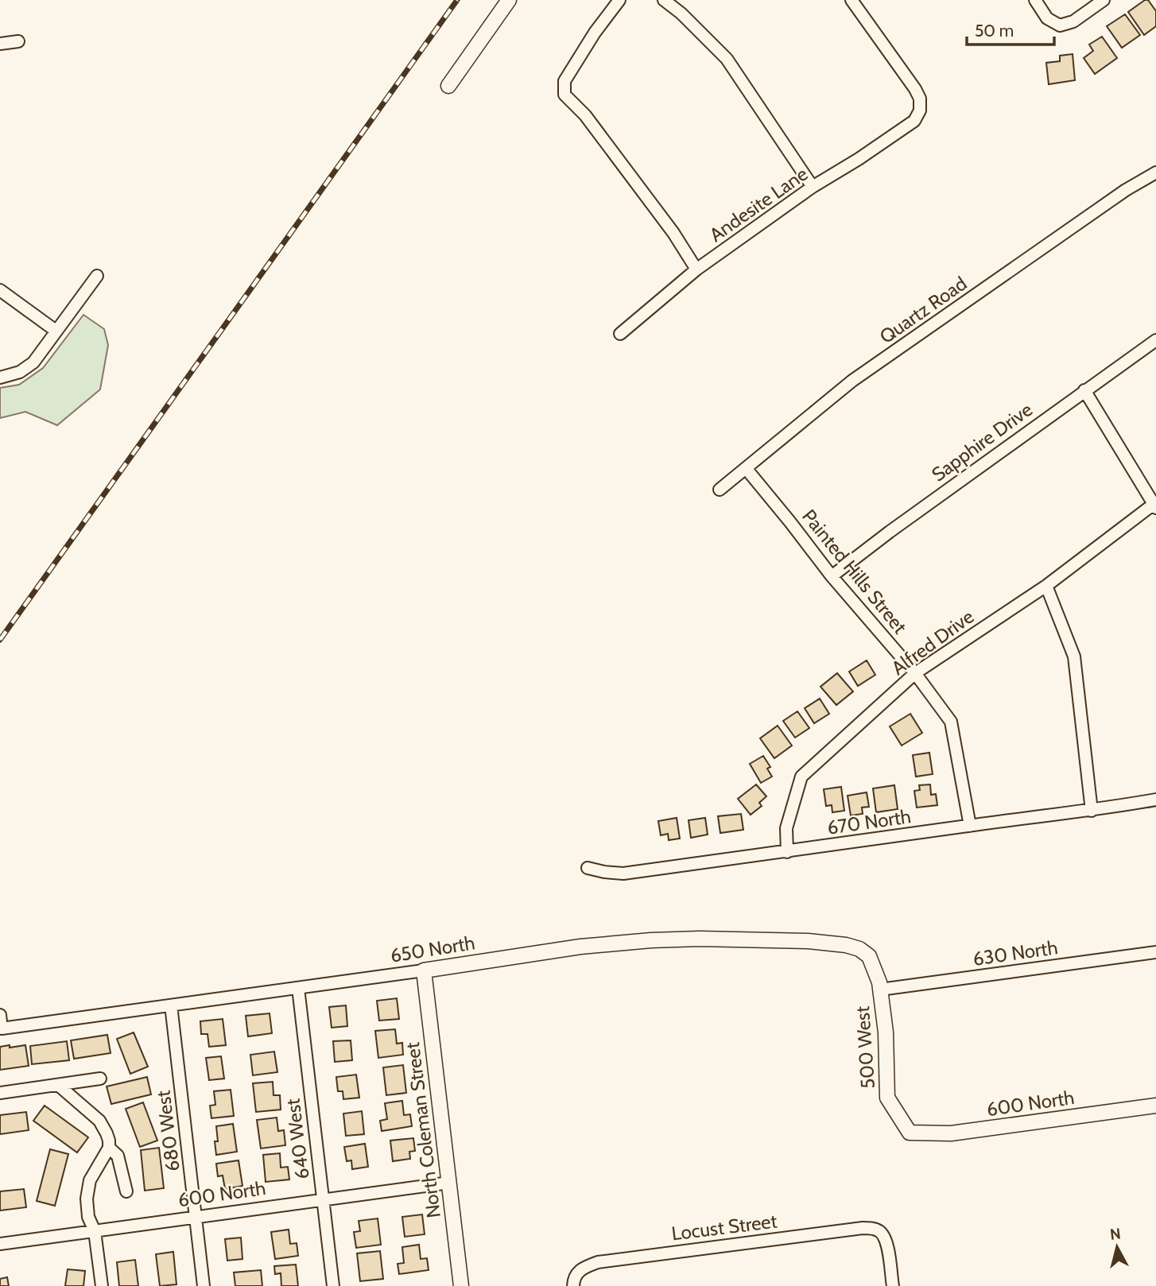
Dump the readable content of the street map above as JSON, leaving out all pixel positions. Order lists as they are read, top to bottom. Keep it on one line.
{"streets":{"street":["Andesite Lane","Quartz Road","Sapphire Drive","Painted Hills Street","Alfred Drive","670 North","650 North","630 North","500 West","600 North","North Coleman Street","680 West","640 West","Locust Street"]},"crossings":[["Quartz Road","Painted Hills Street"],["Sapphire Drive","Painted Hills Street"],["Painted Hills Street","Alfred Drive"],["Painted Hills Street","670 North"],["Alfred Drive","670 North"],["650 North","500 West"],["650 North","North Coleman Street"],["650 North","680 West"],["650 North","640 West"],["630 North","500 West"],["500 West","600 North"],["600 North","North Coleman Street"],["600 North","680 West"],["600 North","640 West"]],"scale_bar":"50 m","north":"top"}
